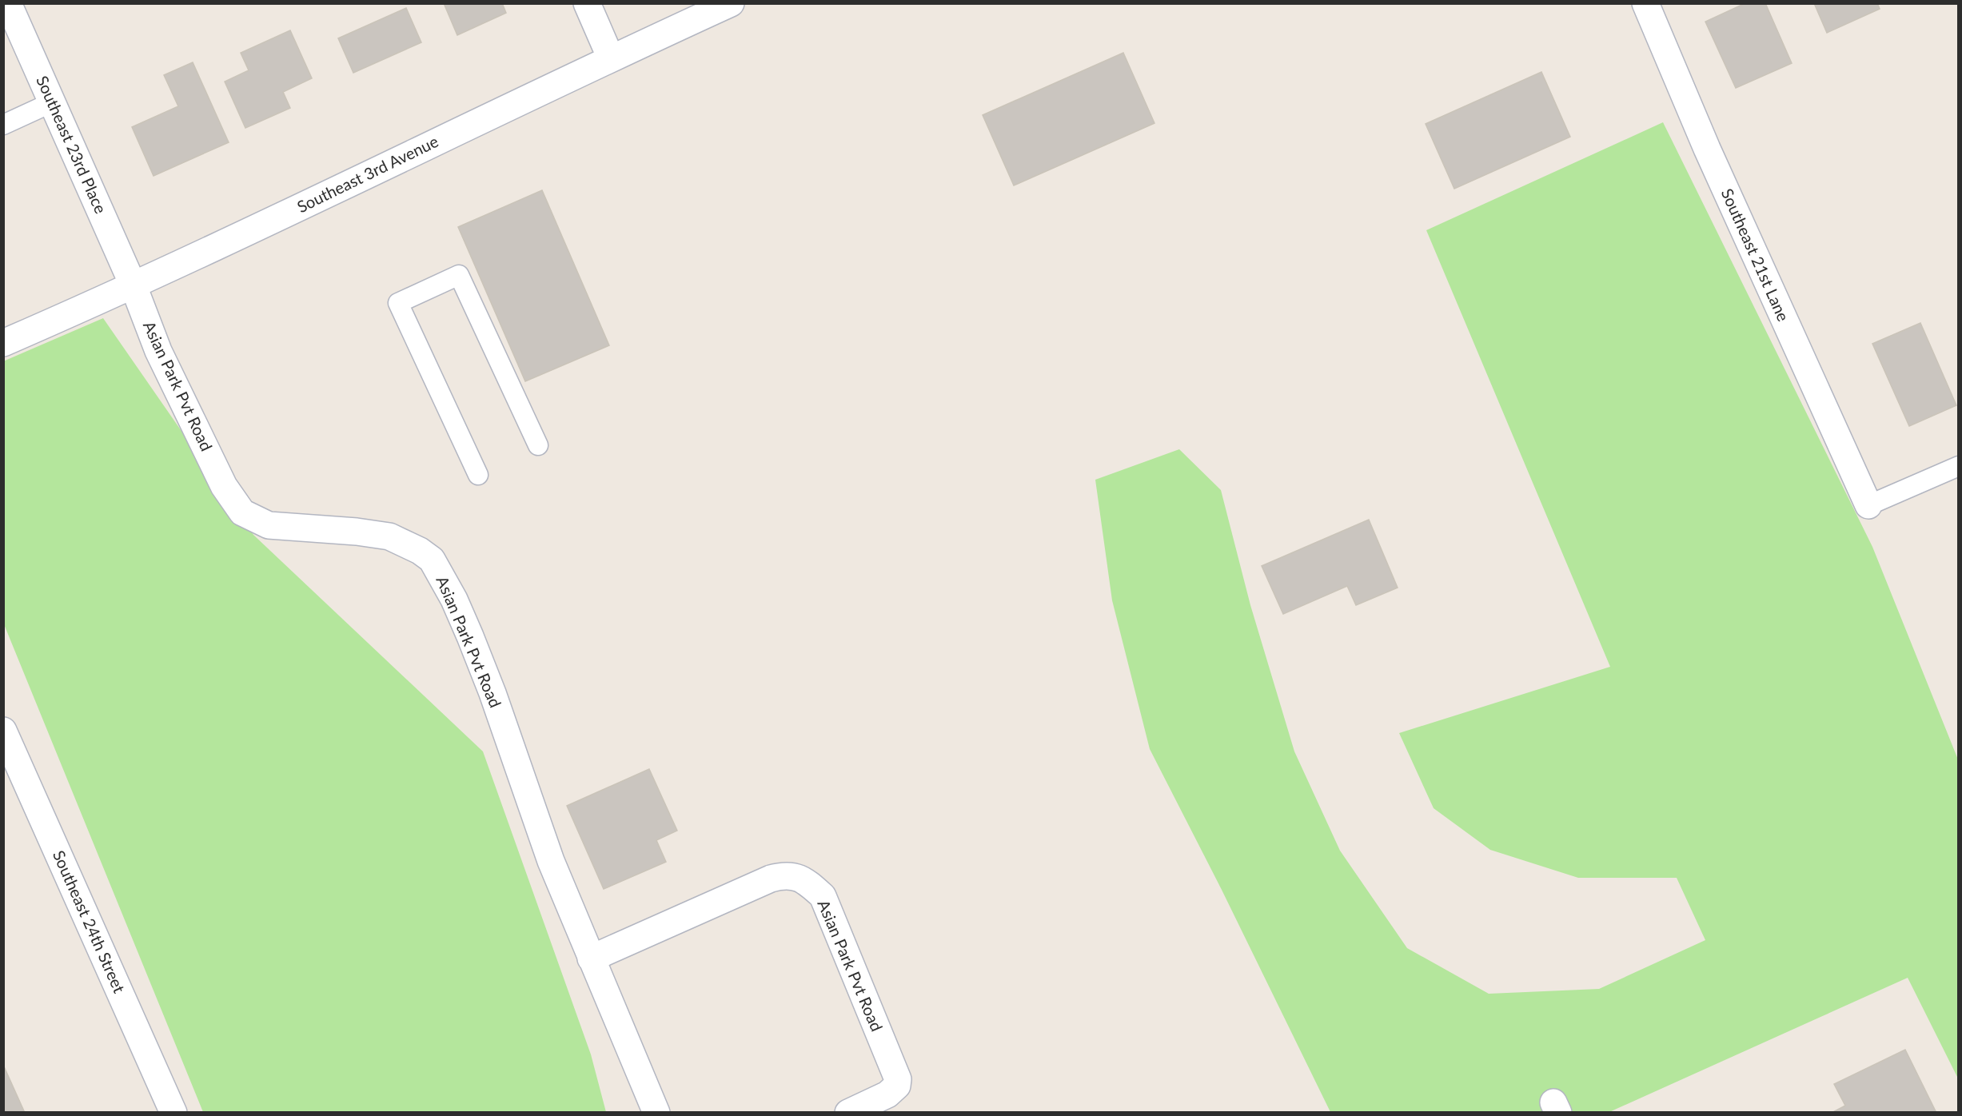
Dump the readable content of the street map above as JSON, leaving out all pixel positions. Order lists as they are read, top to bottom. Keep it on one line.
{"streets":{"street":["Southeast 23rd Place","Southeast 3rd Avenue","Southeast 21st Lane","Asian Park Pvt Road","Southeast 24th Street"]},"crossings":[["Southeast 23rd Place","Southeast 3rd Avenue"],["Southeast 23rd Place","Asian Park Pvt Road"],["Southeast 3rd Avenue","Asian Park Pvt Road"]]}
